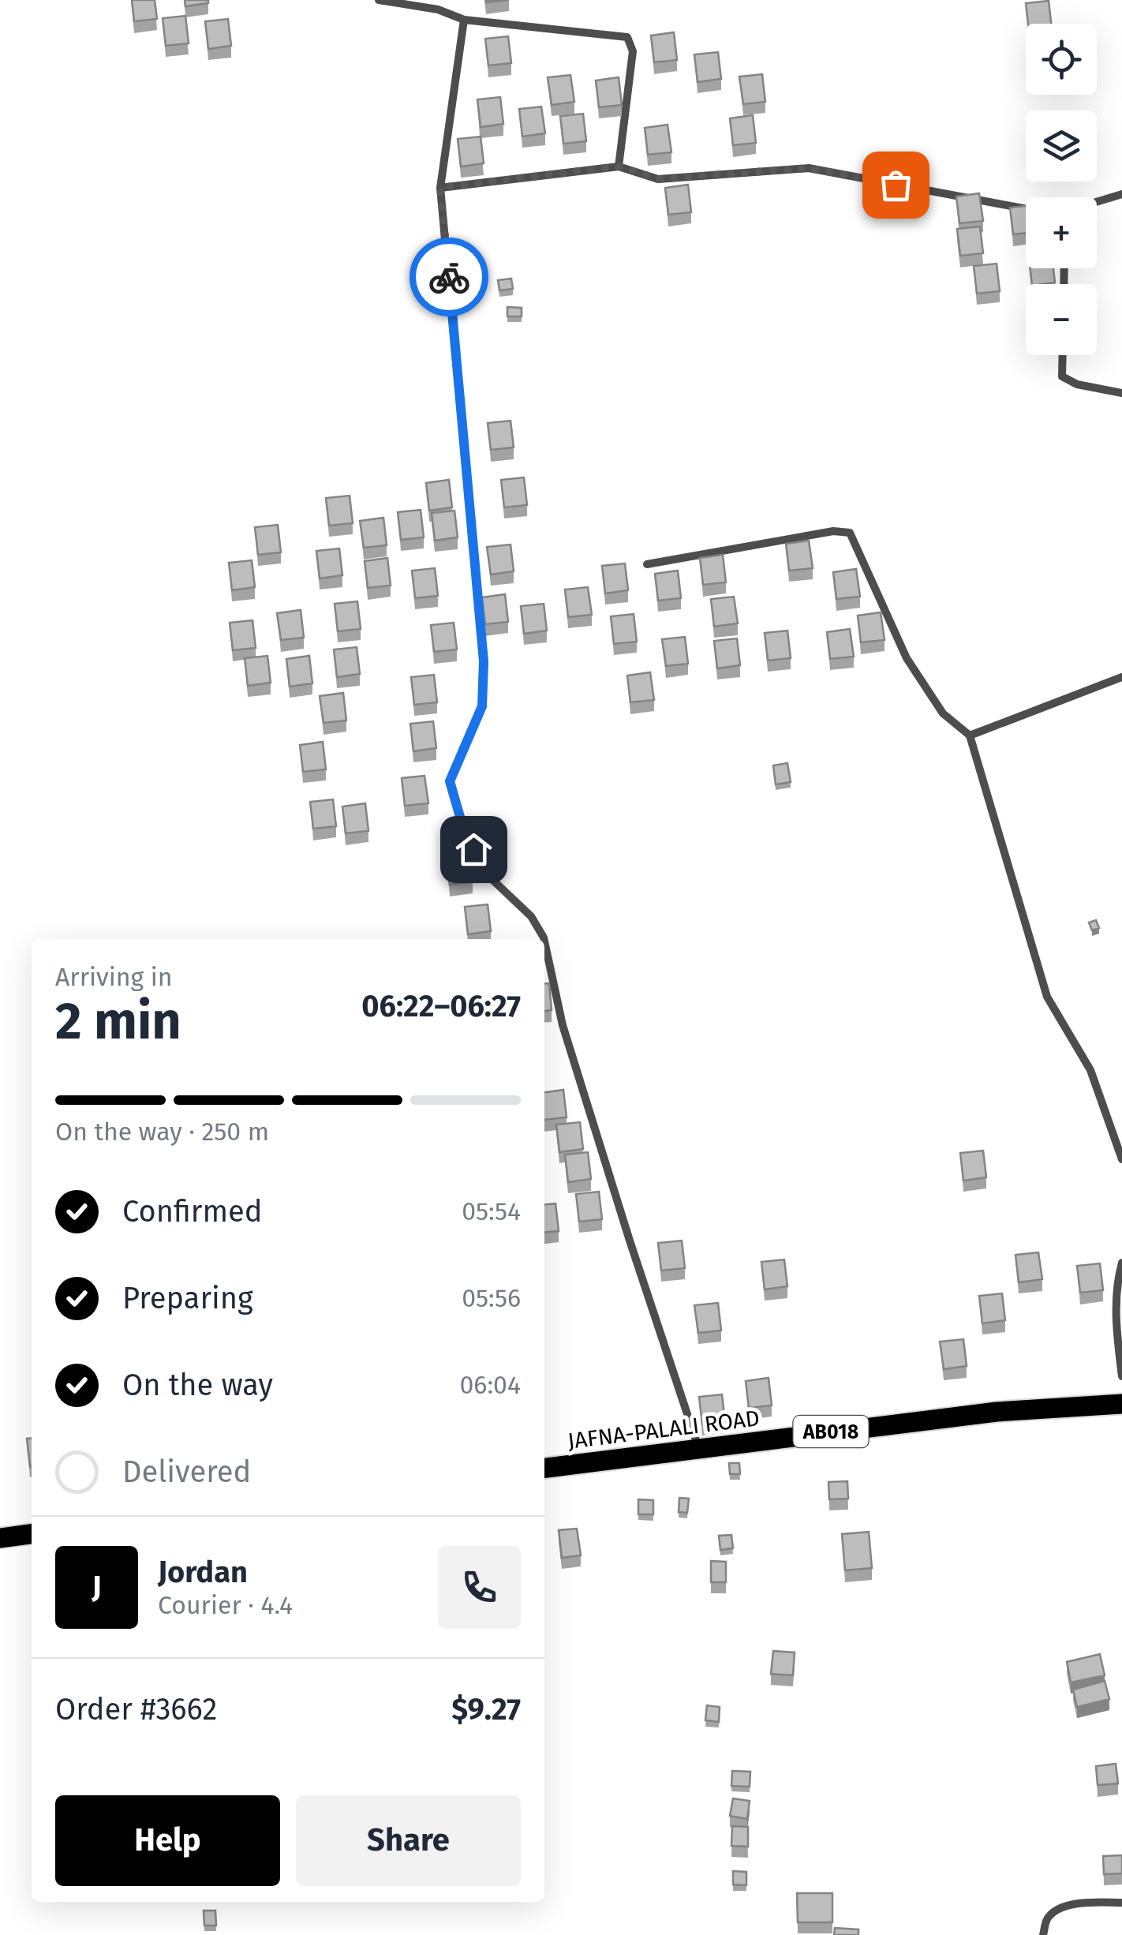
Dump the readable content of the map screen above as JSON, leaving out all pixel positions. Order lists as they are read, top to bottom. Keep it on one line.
{"streets":{"main road":["JAFNA-PALALI ROAD","AB018"]},"page":{"map_buttons":["+","−"],"heading":["2 min","Arriving in","06:22–06:27"],"panel":["Jordan","Courier · 4.4","Order #3662","$9.27"],"bar":"On the way · 250 m","list":[["Confirmed","05:54"],["Preparing","05:56"],["On the way","06:04"],"Delivered"],"round":"J","buttons":["Help","Share"]}}
